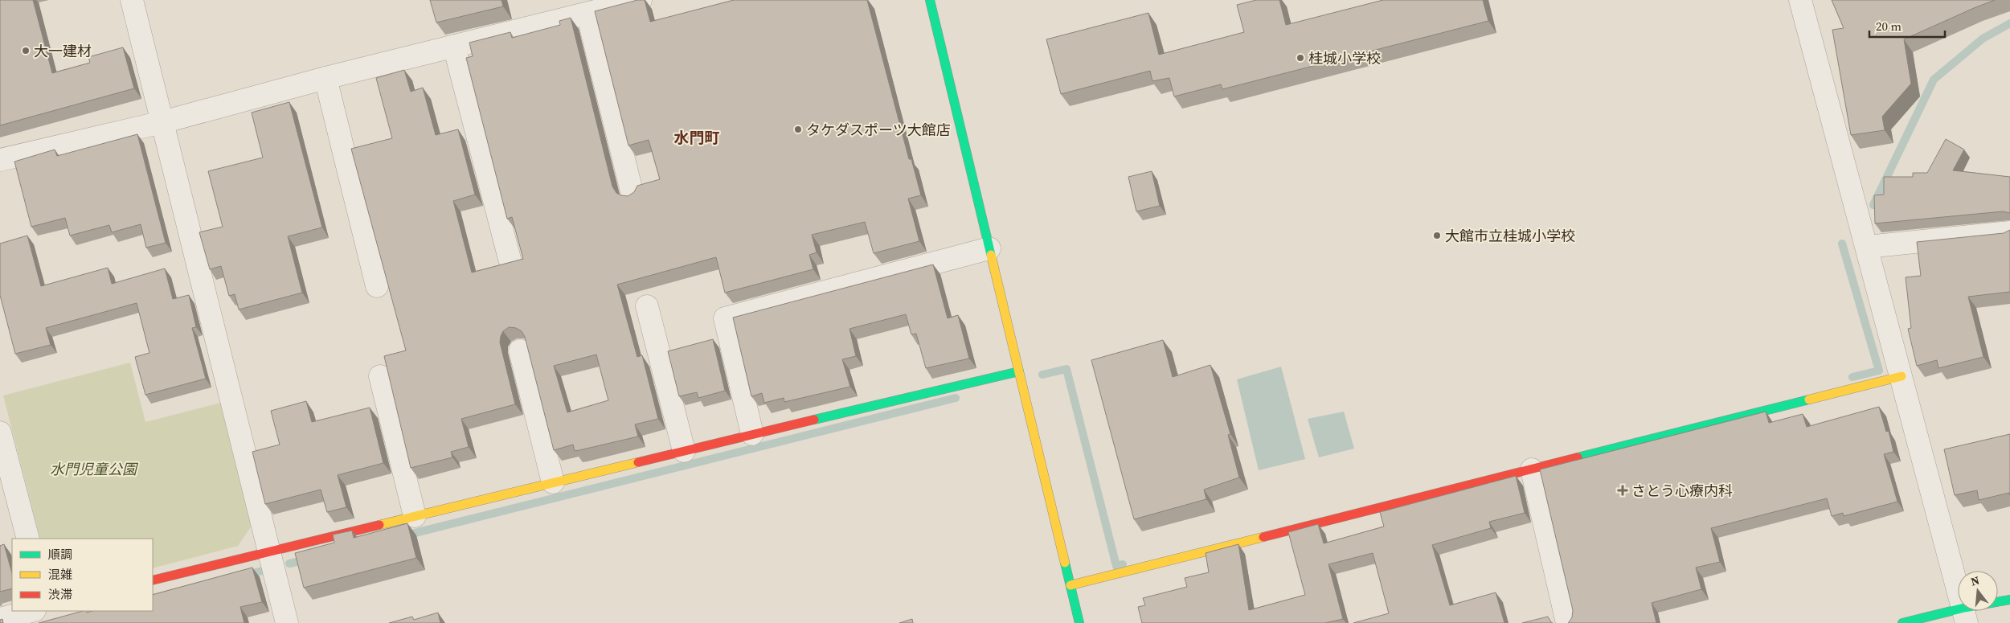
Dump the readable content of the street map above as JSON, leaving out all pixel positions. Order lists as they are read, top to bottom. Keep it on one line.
{"districts":["水門町"],"parks":["水門児童公園"],"places":{"other":["大一建材","桂城小学校","タケダスポーツ大館店","大館市立桂城小学校"],"health":["さとう心療内科"]},"legend":["順調","混雑","渋滞"],"scale_bar":"20 m","north":"top"}
